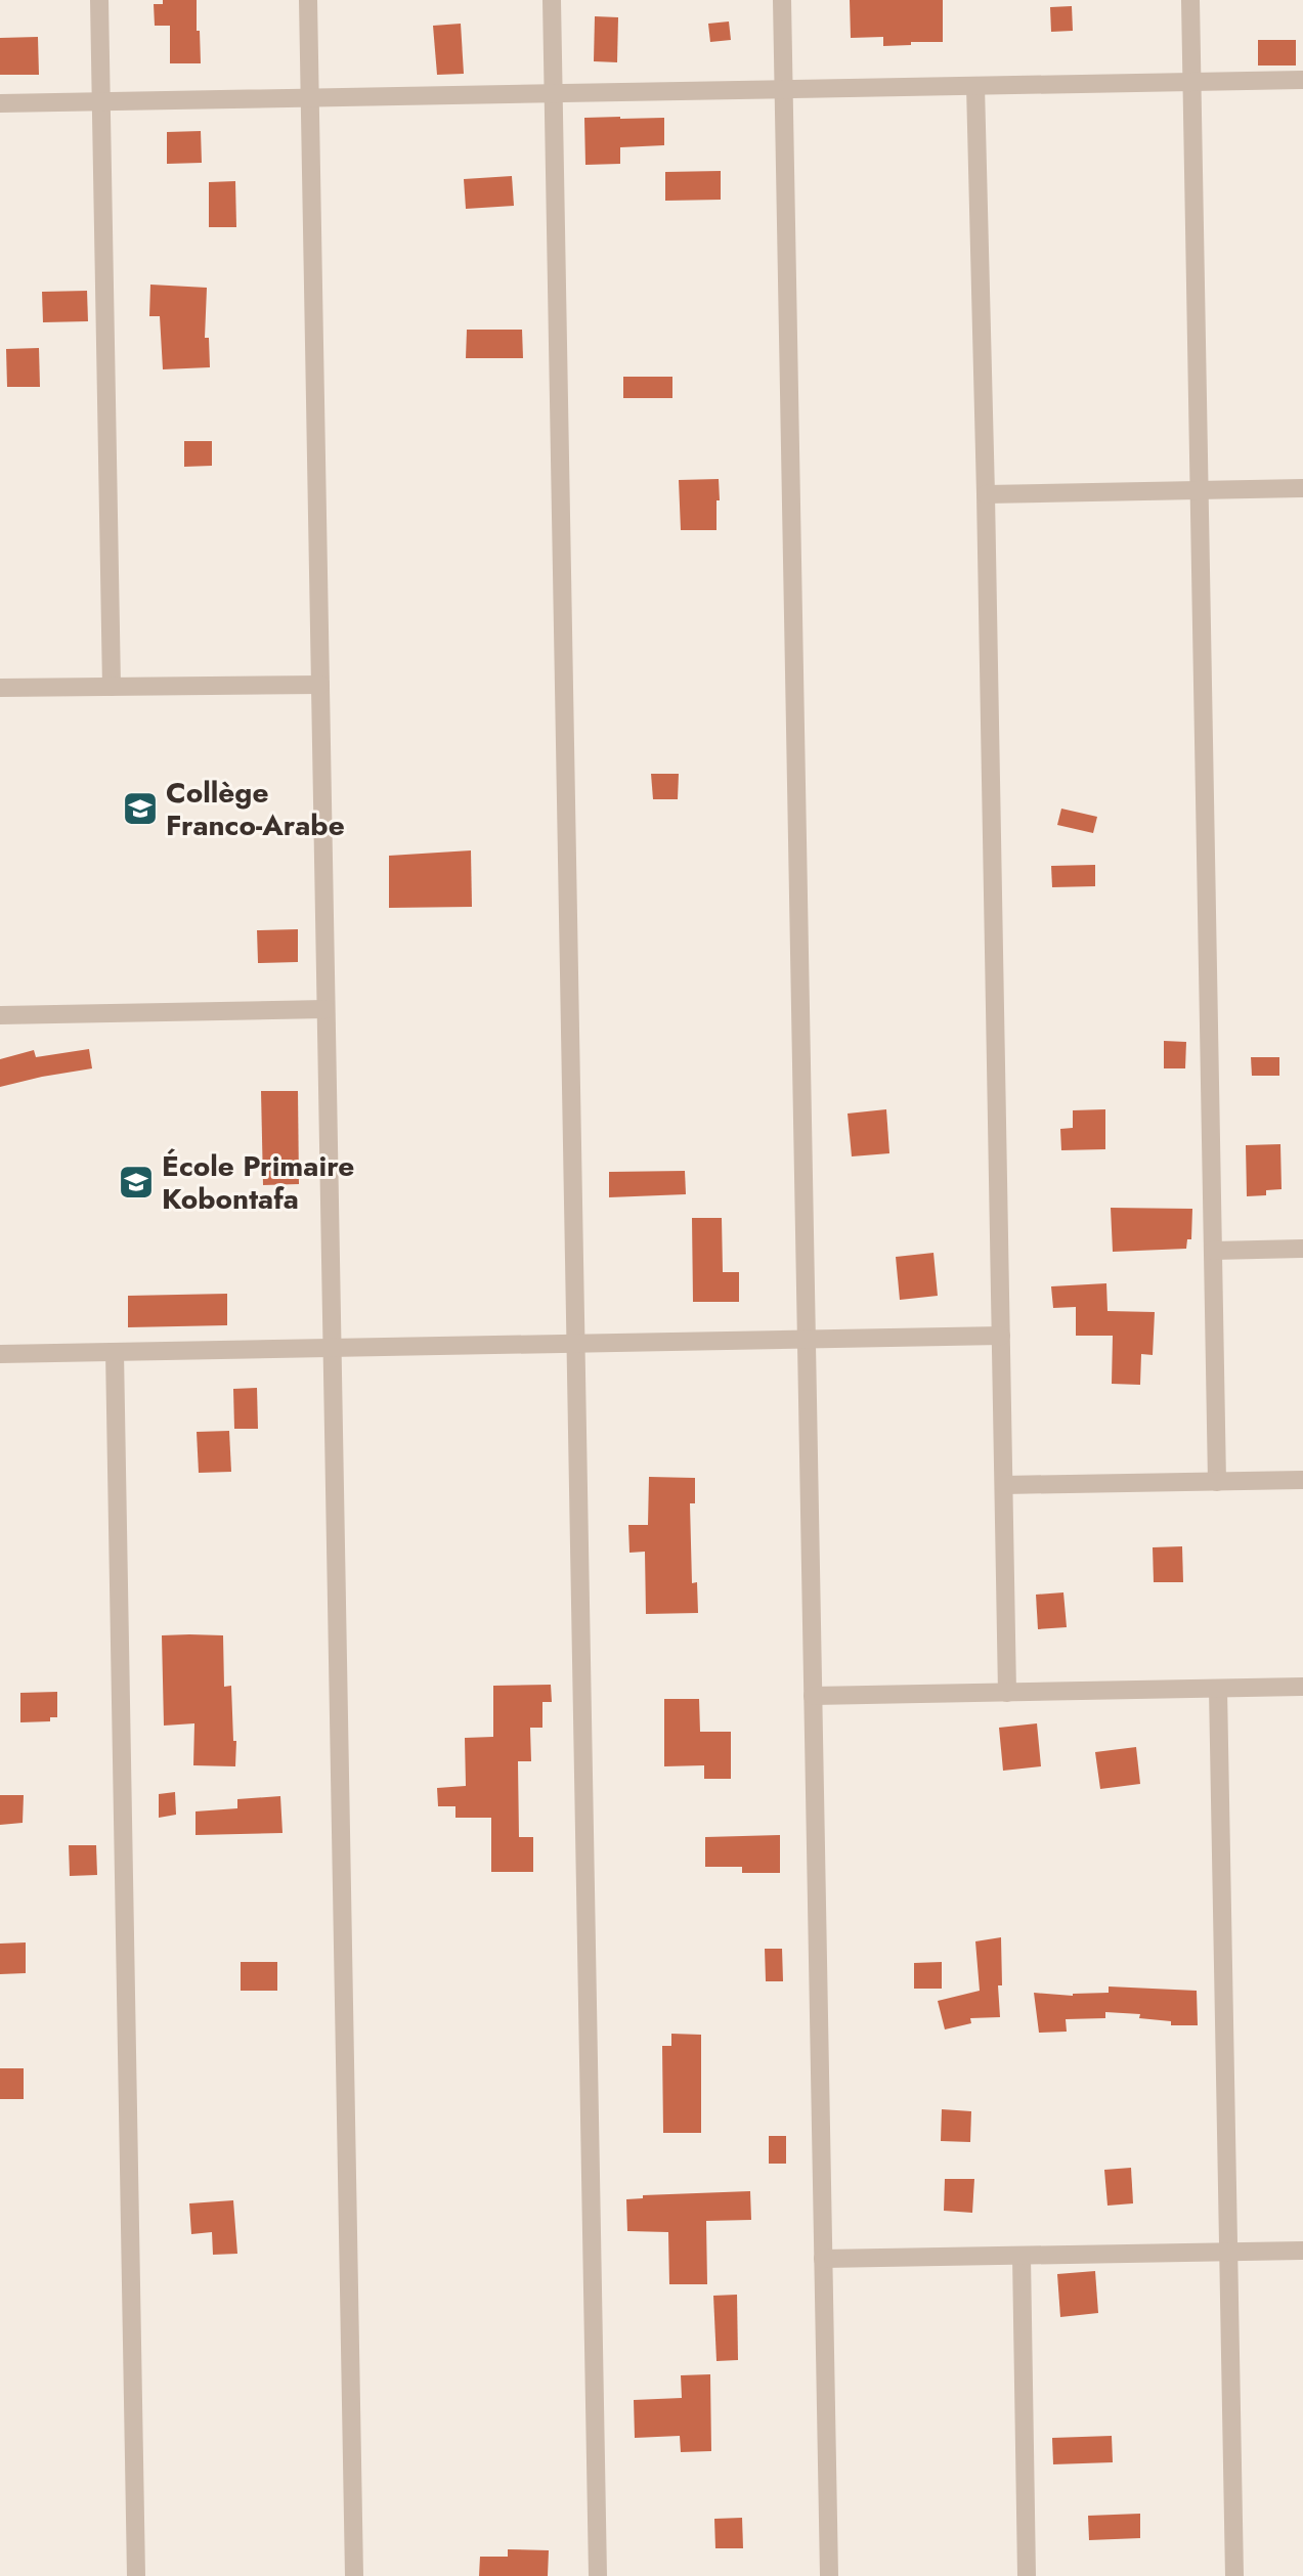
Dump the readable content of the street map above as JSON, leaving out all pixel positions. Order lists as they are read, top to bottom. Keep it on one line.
{"places":{"school or university":["Collège Franco-Arabe","École Primaire Kobontafa"]}}
